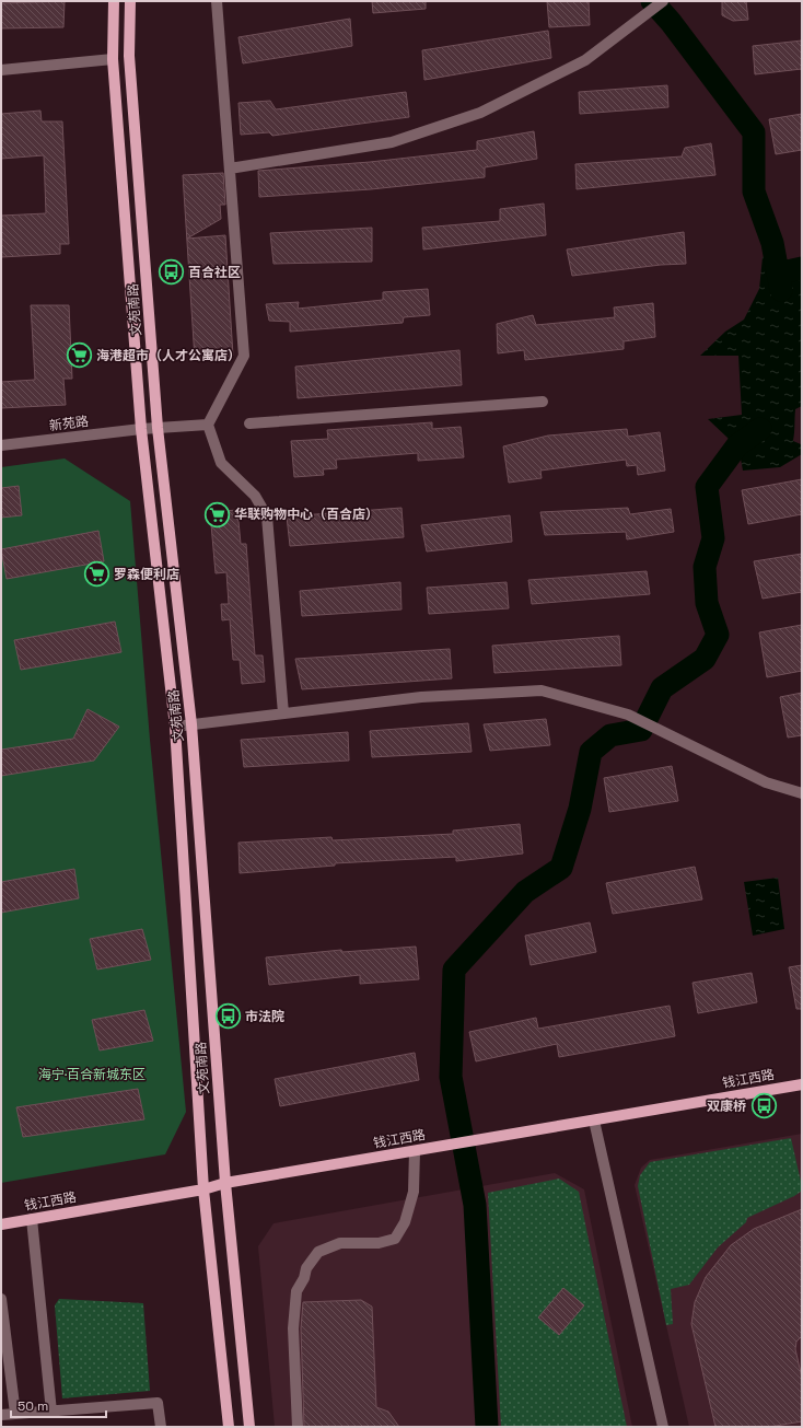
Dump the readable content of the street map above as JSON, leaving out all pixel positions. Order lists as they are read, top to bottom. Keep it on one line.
{"streets":{"main road":["文苑南路","钱江西路"],"street":["新苑路"]},"crossings":[["文苑南路","新苑路"],["文苑南路","钱江西路"]],"parks":["海宁·百合新城东区"],"places":{"bus stop":["百合社区","市法院","双康桥"],"supermarket":["海港超市（人才公寓店）","华联购物中心（百合店）","罗森便利店"]},"scale_bar":"50 m"}
